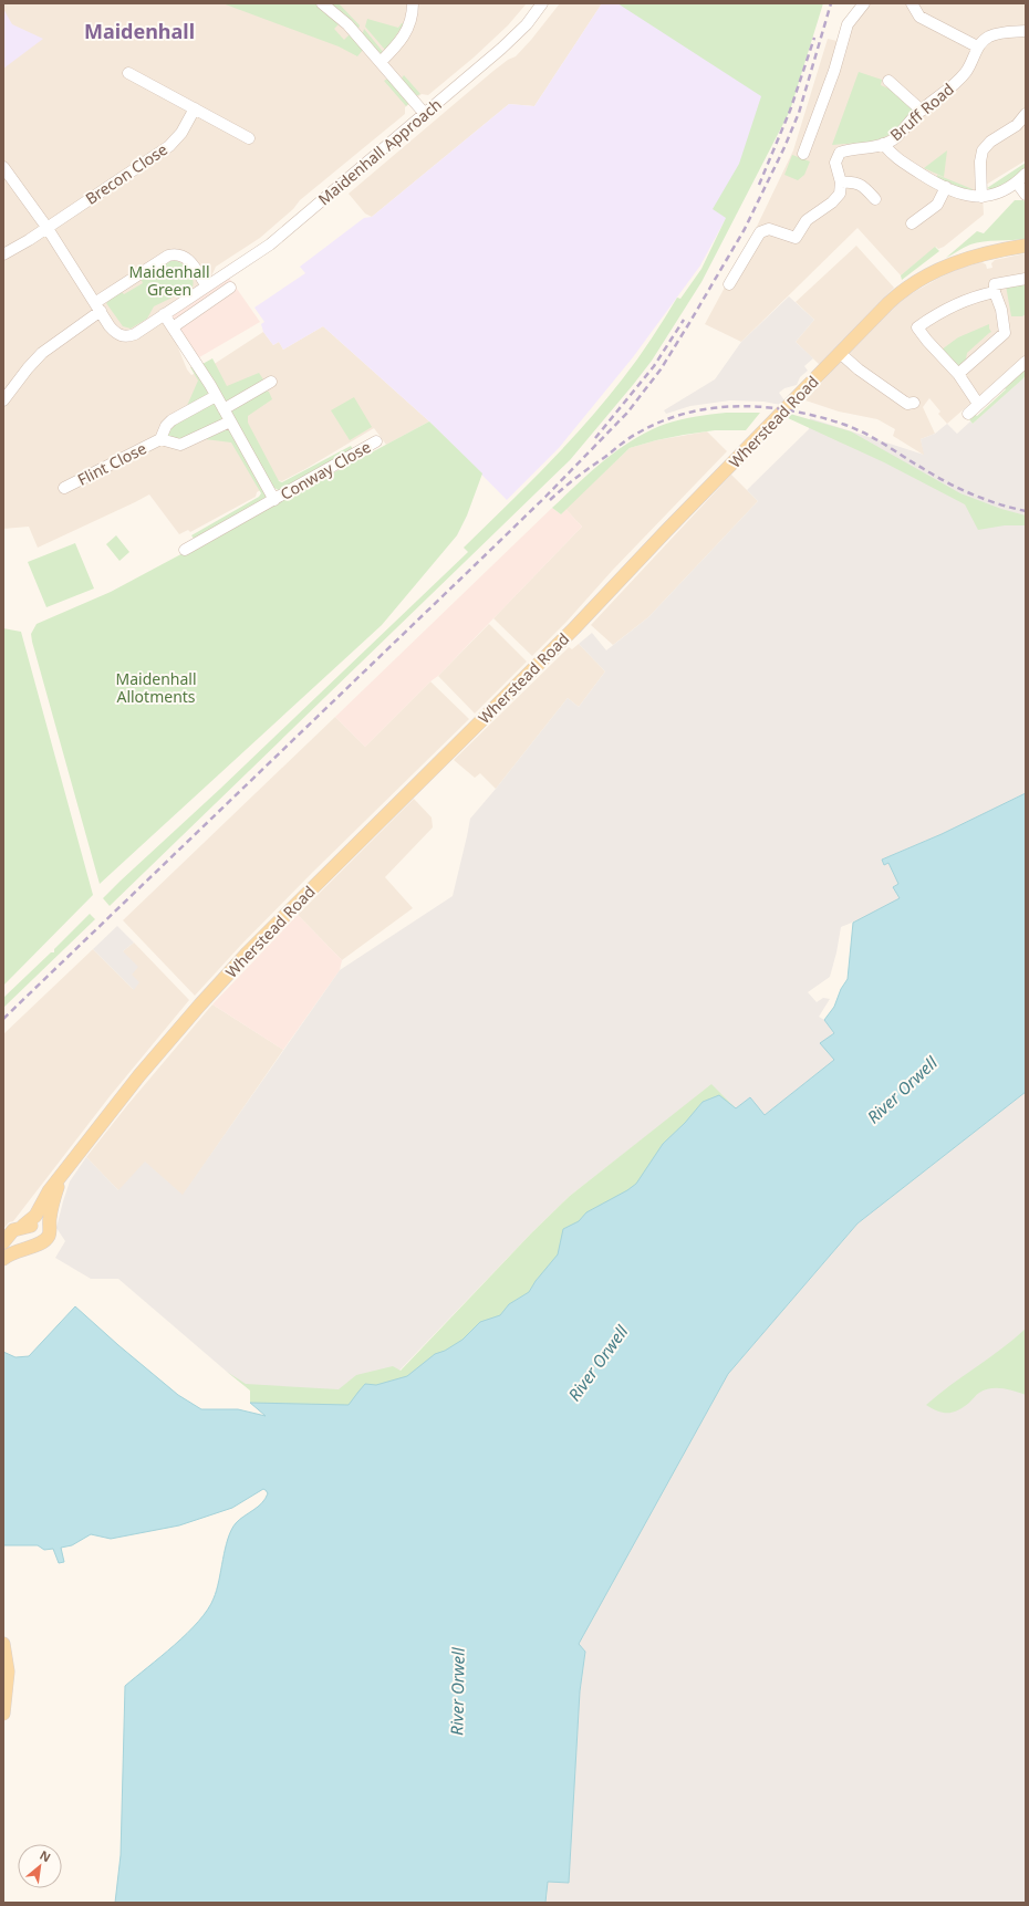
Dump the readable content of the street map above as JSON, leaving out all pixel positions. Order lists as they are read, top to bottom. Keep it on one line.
{"streets":{"main road":["Wherstead Road"],"street":["Bruff Road","Maidenhall Approach","Brecon Close","Flint Close","Conway Close"]},"crossings":[["Flint Close","Conway Close"]],"districts":["Maidenhall"],"water":["River Orwell"],"parks":["Maidenhall Green","Maidenhall Allotments"],"north":"top right"}
